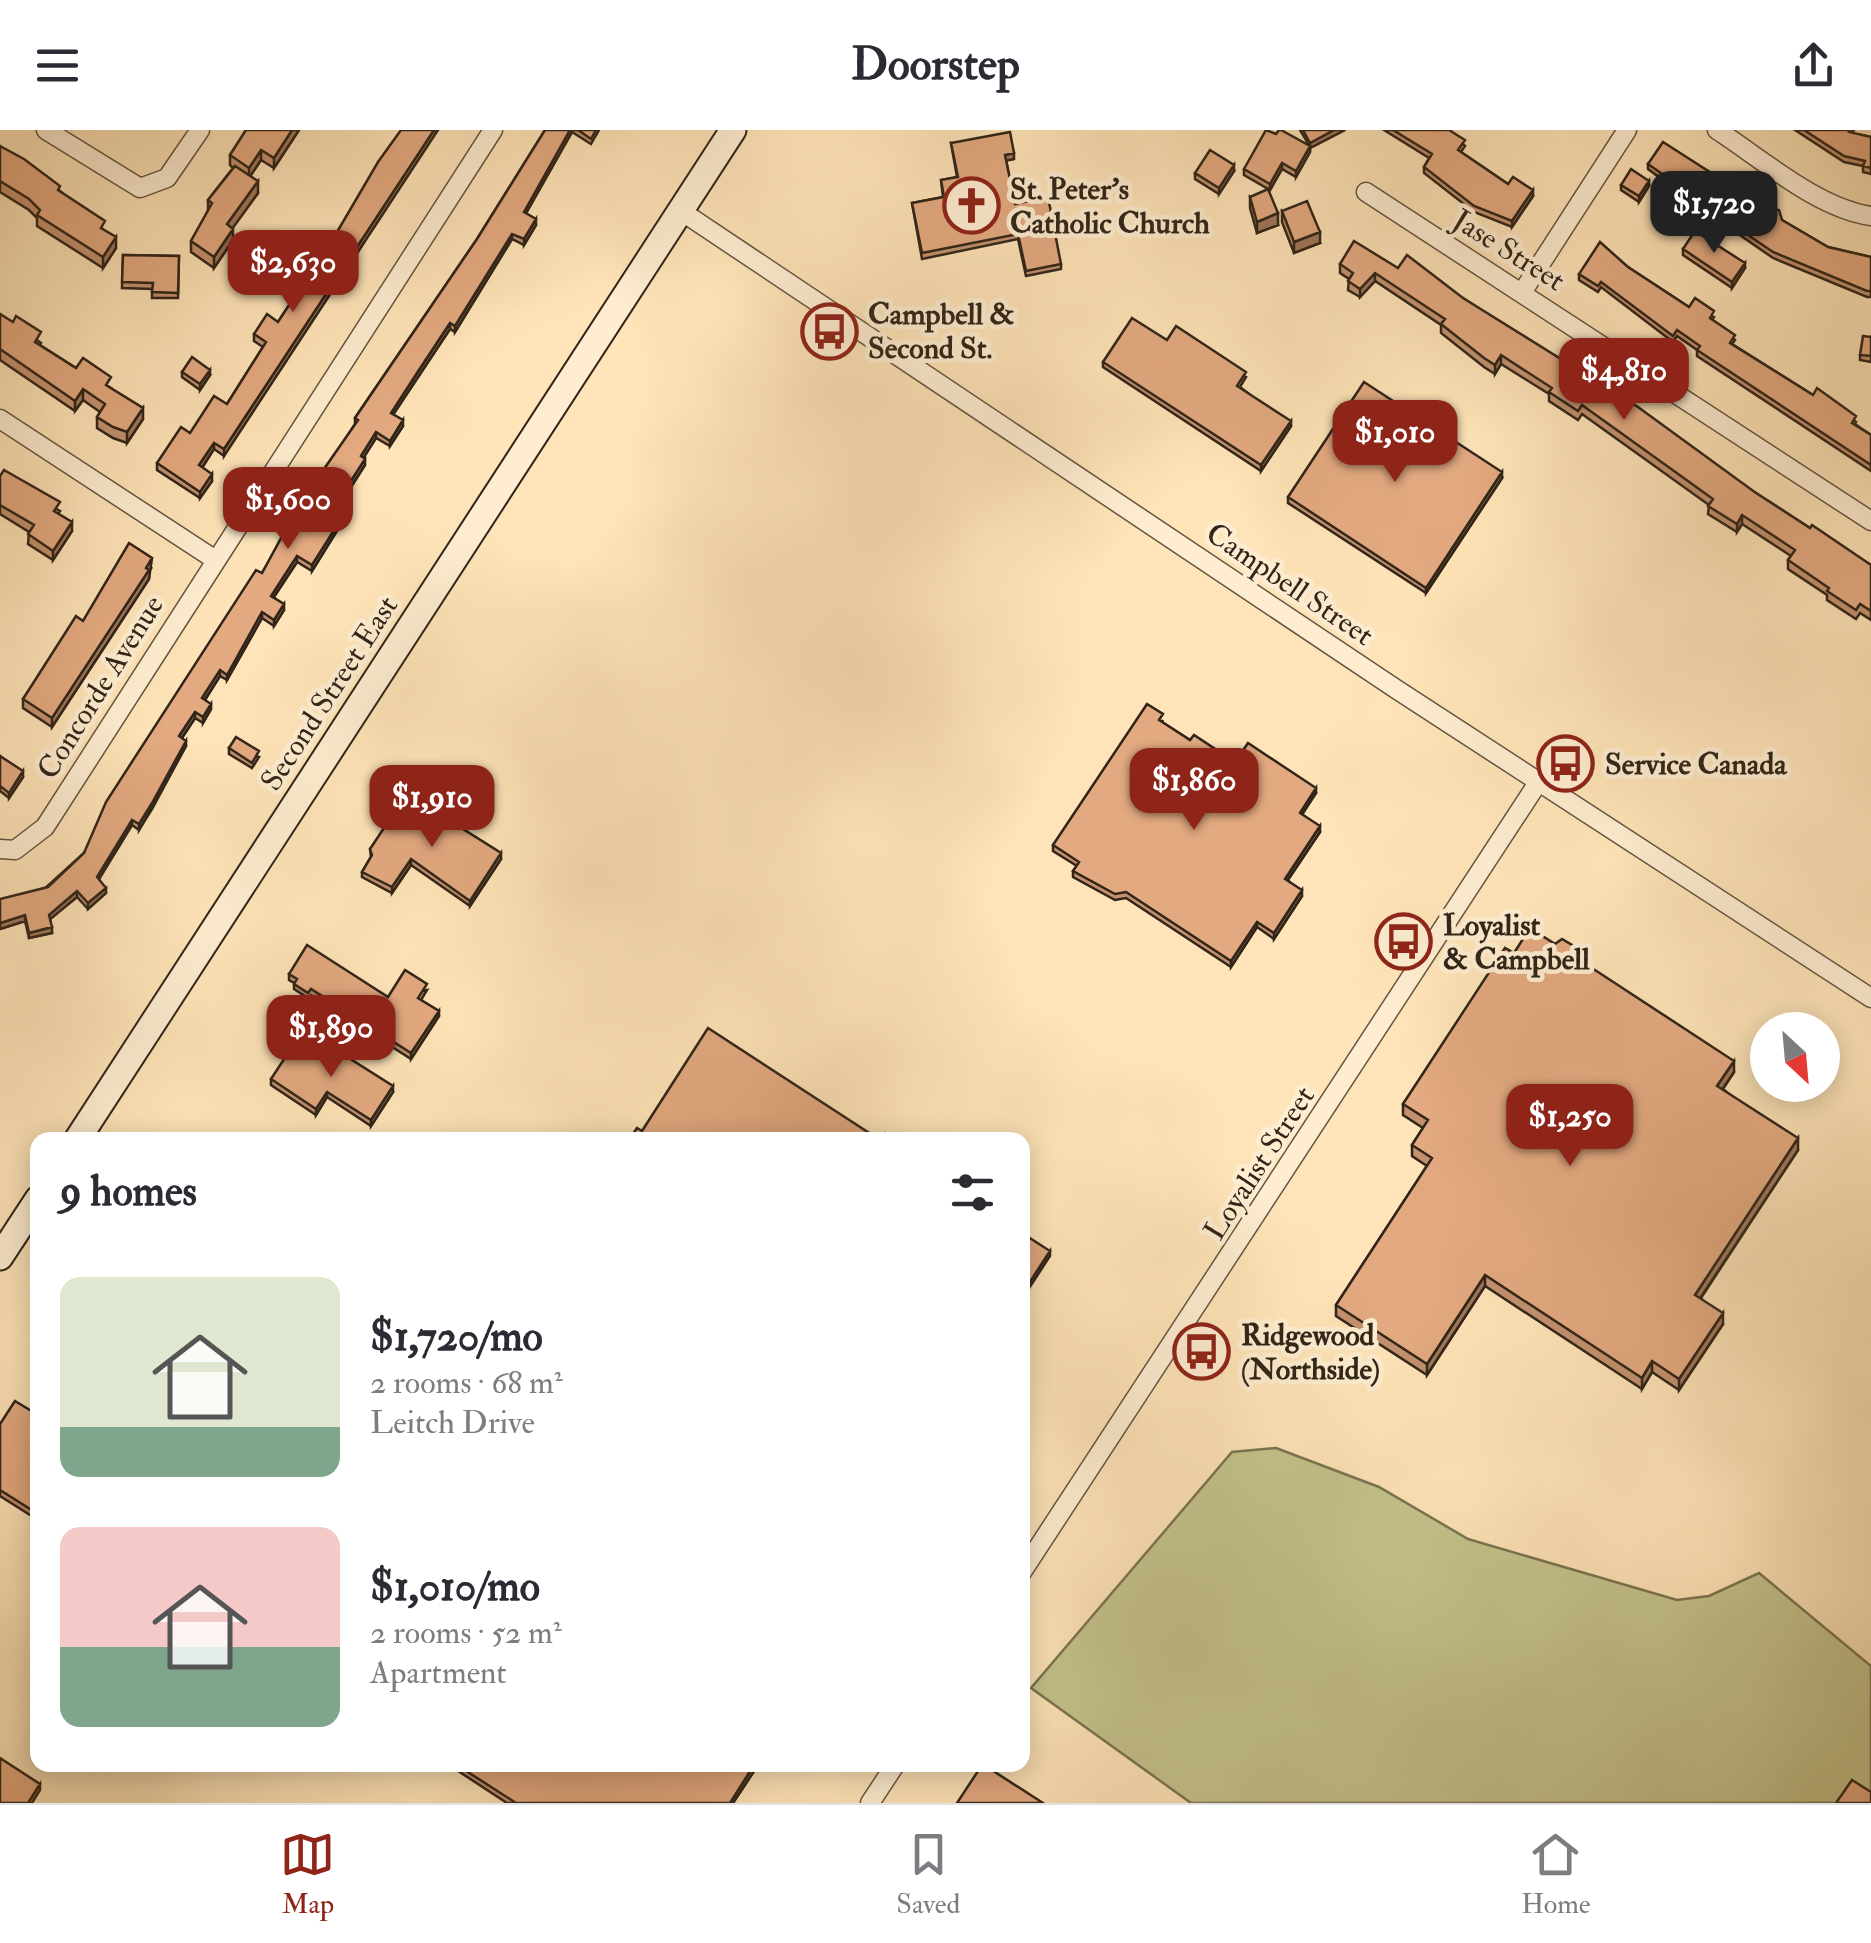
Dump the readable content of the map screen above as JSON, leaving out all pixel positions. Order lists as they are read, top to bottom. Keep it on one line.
{"streets":{"main road":["Second Street East"],"street":["Jase Street","Campbell Street","Concorde Avenue","Loyalist Street"]},"crossings":[["Campbell Street","Second Street East"],["Campbell Street","Loyalist Street"]],"places":{"church":["St. Peter's Catholic Church"],"bus stop":["Campbell & Second St.","Service Canada","Loyalist & Campbell","Ridgewood (Northside)"]},"north":"bottom right","page":{"header":"Doorstep","price":["$1,720","$2,630","$4,810","$1,010","$1,600","$1,860","$1,910","$1,890","$1,250"],"heading":"9 homes","list":[{"name":"$1,720/mo","note":"2 rooms · 68 m² · Leitch Drive"},{"name":"$1,010/mo","note":"2 rooms · 52 m² · Apartment"}],"tabs":["Map","Saved","Home"]}}
